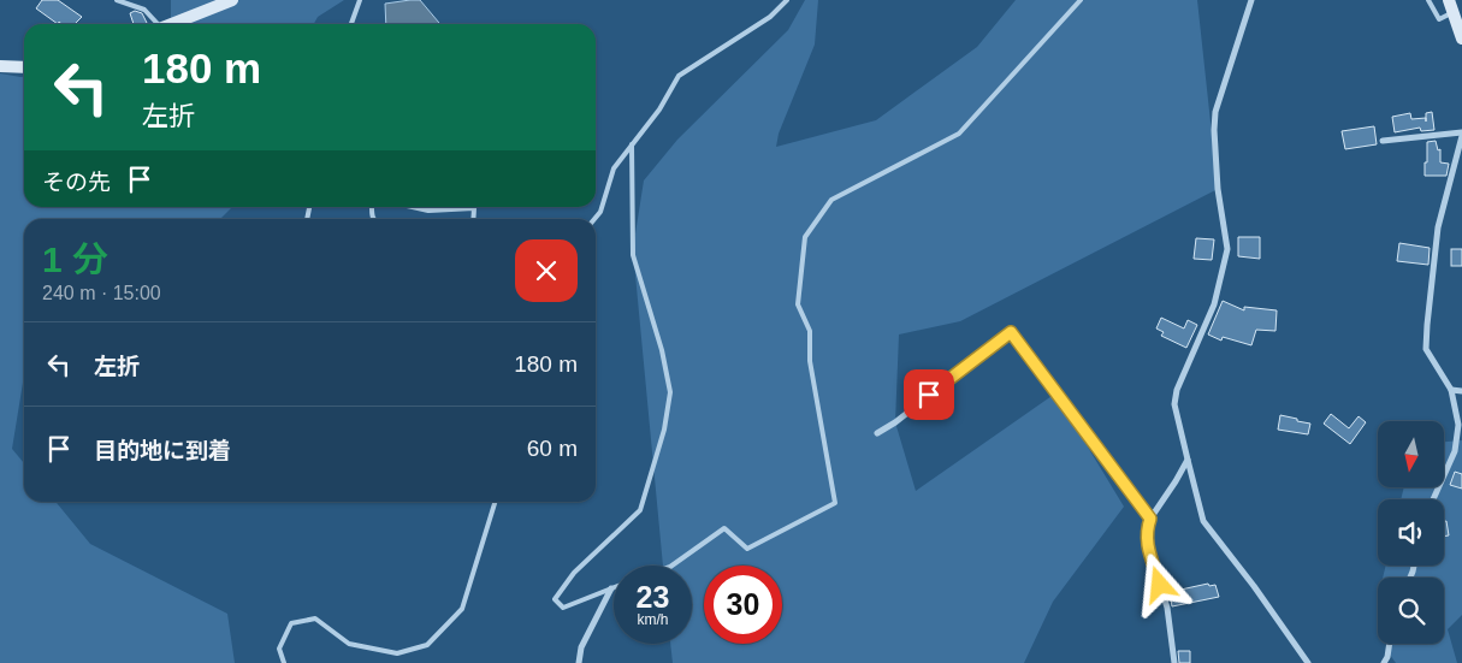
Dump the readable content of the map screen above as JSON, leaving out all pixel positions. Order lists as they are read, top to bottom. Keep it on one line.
{"north":"bottom","page":{"turn":["180 m","左折"],"then":"その先","heading":["1 分","240 m · 15:00"],"list":[{"name":"左折","value":"180 m"},{"name":"目的地に到着","value":"60 m"}],"speed":"23 km/h","limit":"30"}}
